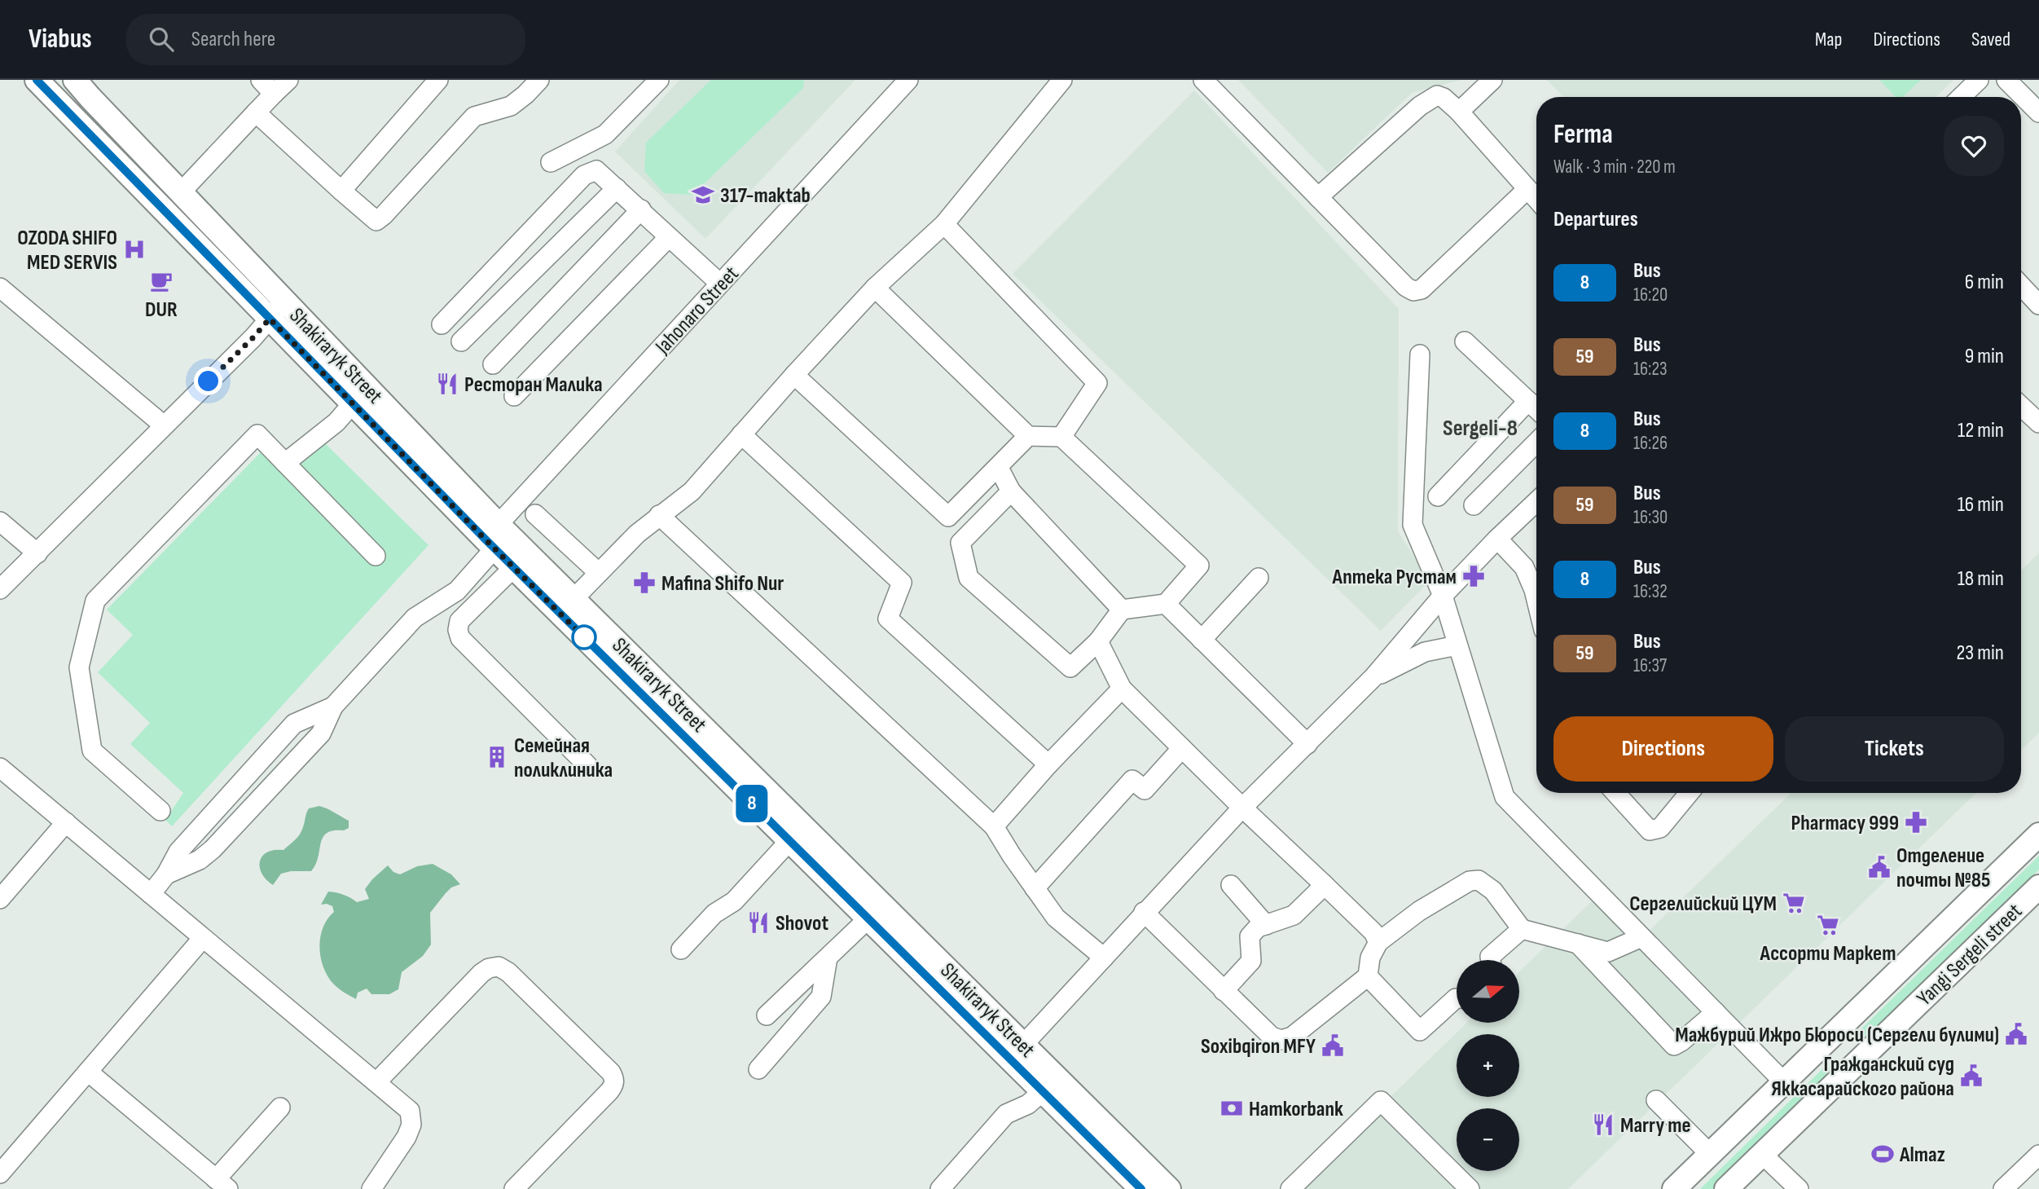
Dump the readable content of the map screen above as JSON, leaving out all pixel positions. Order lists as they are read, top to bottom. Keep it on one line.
{"streets":{"main road":["Shakiraryk Street","Yangi Sergeli street"],"street":["Jahonaro Street"]},"crossings":[["Jahonaro Street","Shakiraryk Street"]],"districts":["Sergeli-8"],"places":{"school or university":["317-maktab"],"hospital":["OZODA SHIFO MED SERVIS"],"cafe":["DUR"],"restaurant":["Ресторан Малика","Shovot","Marry me"],"pharmacy":["Аптека Рустам","Mafina Shifo Nur","Pharmacy 999"],"building":["Семейная поликлиника"],"public building":["Отделение почты №85","Мажбурий Ижро Бюроси (Сергели булими)","Soxibqiron MFY","Гражданский суд Яккасарайского района"],"supermarket":["Сергелийский ЦУМ","Ассорти Маркет"],"bank":["Hamkorbank"],"sports":["Almaz"]},"lines":["bus line 8"],"north":"right","page":{"header":"Viabus","search":"Search here","nav":["Map","Directions","Saved"],"on_map":"8","heading":[["Ferma","Walk · 3 min · 220 m"],"Departures"],"list":[{"mark":"8","name":"Bus","note":"16:20","value":"6 min"},{"mark":"59","name":"Bus","note":"16:23","value":"9 min"},{"mark":"8","name":"Bus","note":"16:26","value":"12 min"},{"mark":"59","name":"Bus","note":"16:30","value":"16 min"},{"mark":"8","name":"Bus","note":"16:32","value":"18 min"},{"mark":"59","name":"Bus","note":"16:37","value":"23 min"}],"buttons":["Directions","Tickets"],"map_buttons":["+","−"]}}
